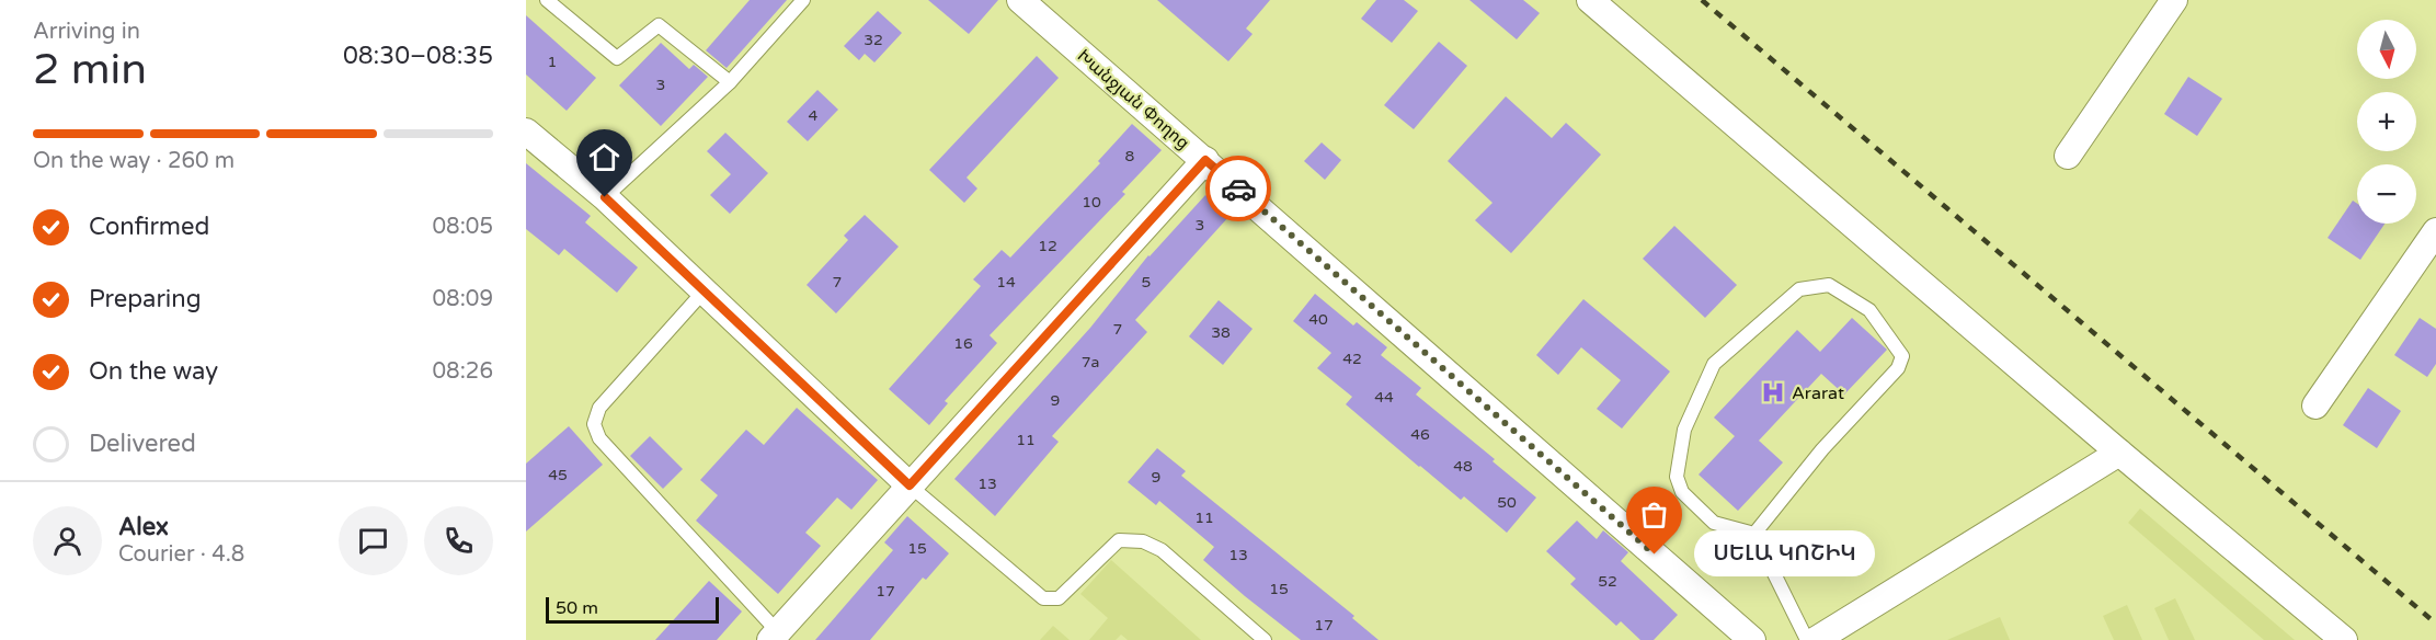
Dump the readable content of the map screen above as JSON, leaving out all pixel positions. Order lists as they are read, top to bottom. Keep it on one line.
{"streets":{"street":["Խանջյան Փողոց"]},"places":{"hospital":["Ararat"],"other":["ՍԵԼԱ ԿՈՇԻԿ"]},"house_numbers":["32","1","3","4","8","10","3","12","7","14","5","40","7","38","16","42","7a","44","9","46","11","48","45","9","13","50","11","15","13","52","15","17","17"],"scale_bar":"50 m","north":"bottom","page":{"heading":["2 min","Arriving in","08:30–08:35"],"panel":["Alex","Courier · 4.8"],"map_buttons":["+","−"],"bar":"On the way · 260 m","list":[["Confirmed","08:05"],["Preparing","08:09"],["On the way","08:26"],"Delivered"],"bubble":"ՍԵԼԱ ԿՈՇԻԿ","scale":"50 m"}}
